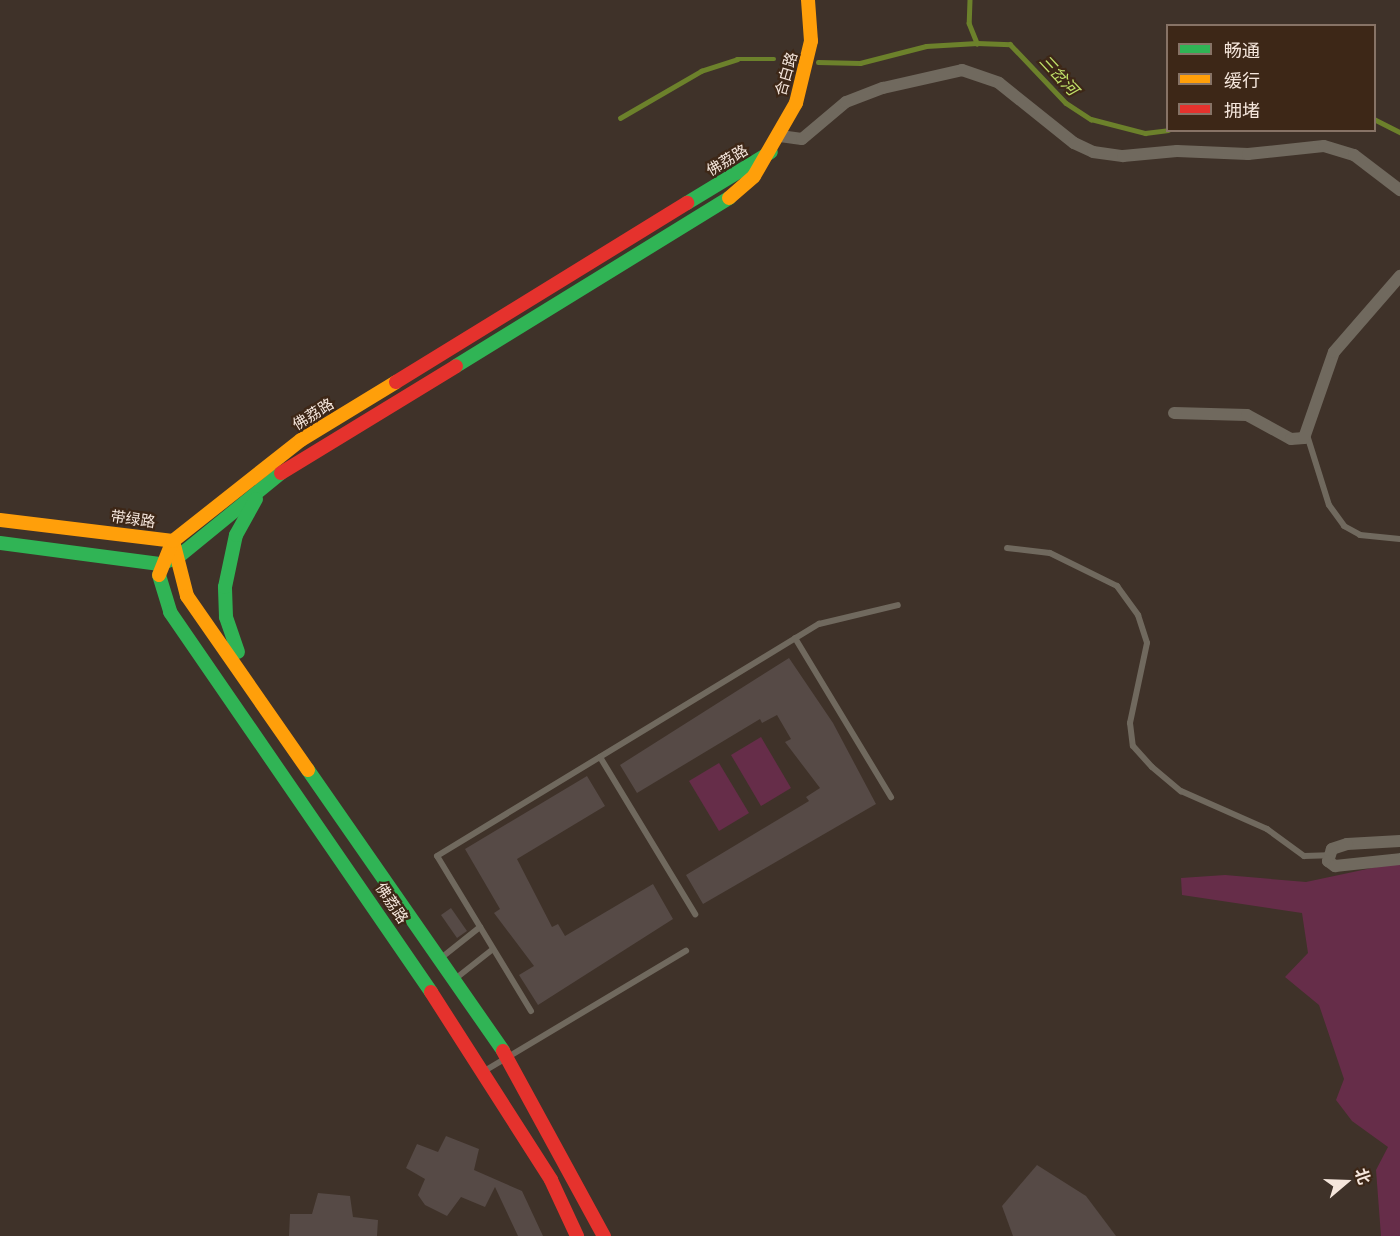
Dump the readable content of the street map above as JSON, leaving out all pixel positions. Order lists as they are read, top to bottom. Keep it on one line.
{"streets":{"main road":["合白路","佛荔路","带绿路"]},"crossings":[["合白路","佛荔路"],["佛荔路","带绿路"]],"water":["三岔河"],"legend":["畅通","缓行","拥堵"],"north":"right"}
